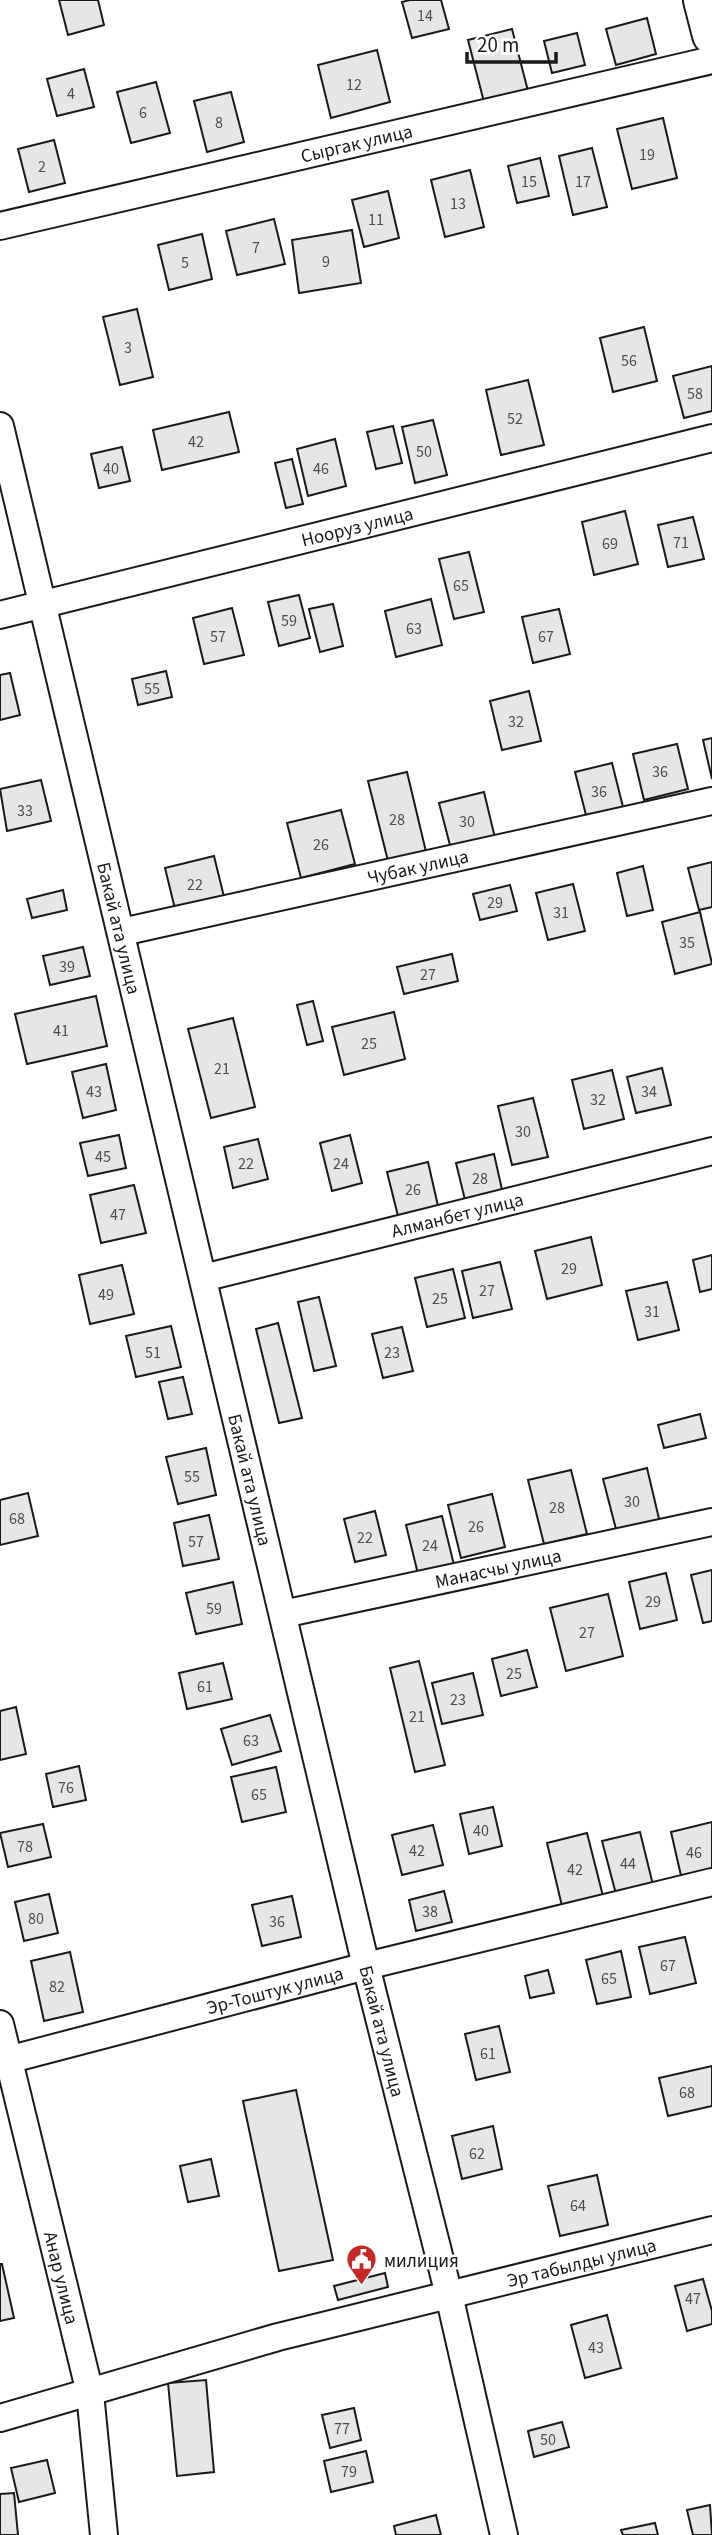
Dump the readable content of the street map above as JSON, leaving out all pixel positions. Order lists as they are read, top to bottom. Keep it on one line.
{"streets":{"street":["Сыргак улица","Нооруз улица","Чубак улица","Бакай ата улица","Алманбет улица","Манасчы улица","Эр-Тоштук улица","Эр табылды улица","Анар улица"]},"crossings":[["Нооруз улица","Бакай ата улица"],["Чубак улица","Бакай ата улица"],["Бакай ата улица","Алманбет улица"],["Бакай ата улица","Манасчы улица"],["Бакай ата улица","Эр-Тоштук улица"],["Бакай ата улица","Эр табылды улица"],["Эр-Тоштук улица","Анар улица"],["Эр табылды улица","Анар улица"]],"places":{"public building":["милиция"]},"house_numbers":["14","12","4","6","8","19","2","15","17","13","11","7","9","5","3","56","58","52","42","50","40","46","71","69","65","59","63","57","67","55","32","36","36","33","28","30","26","22","29","31","35","39","27","41","25","21","43","34","32","30","45","22","24","28","26","47","29","27","49","25","31","51","23","55","30","28","68","26","22","57","24","29","59","27","25","61","23","21","63","76","65","40","78","42","46","44","42","38","80","36","67","65","82","61","68","62","64","47","43","77","50","79"],"scale_bar":"20 m"}
